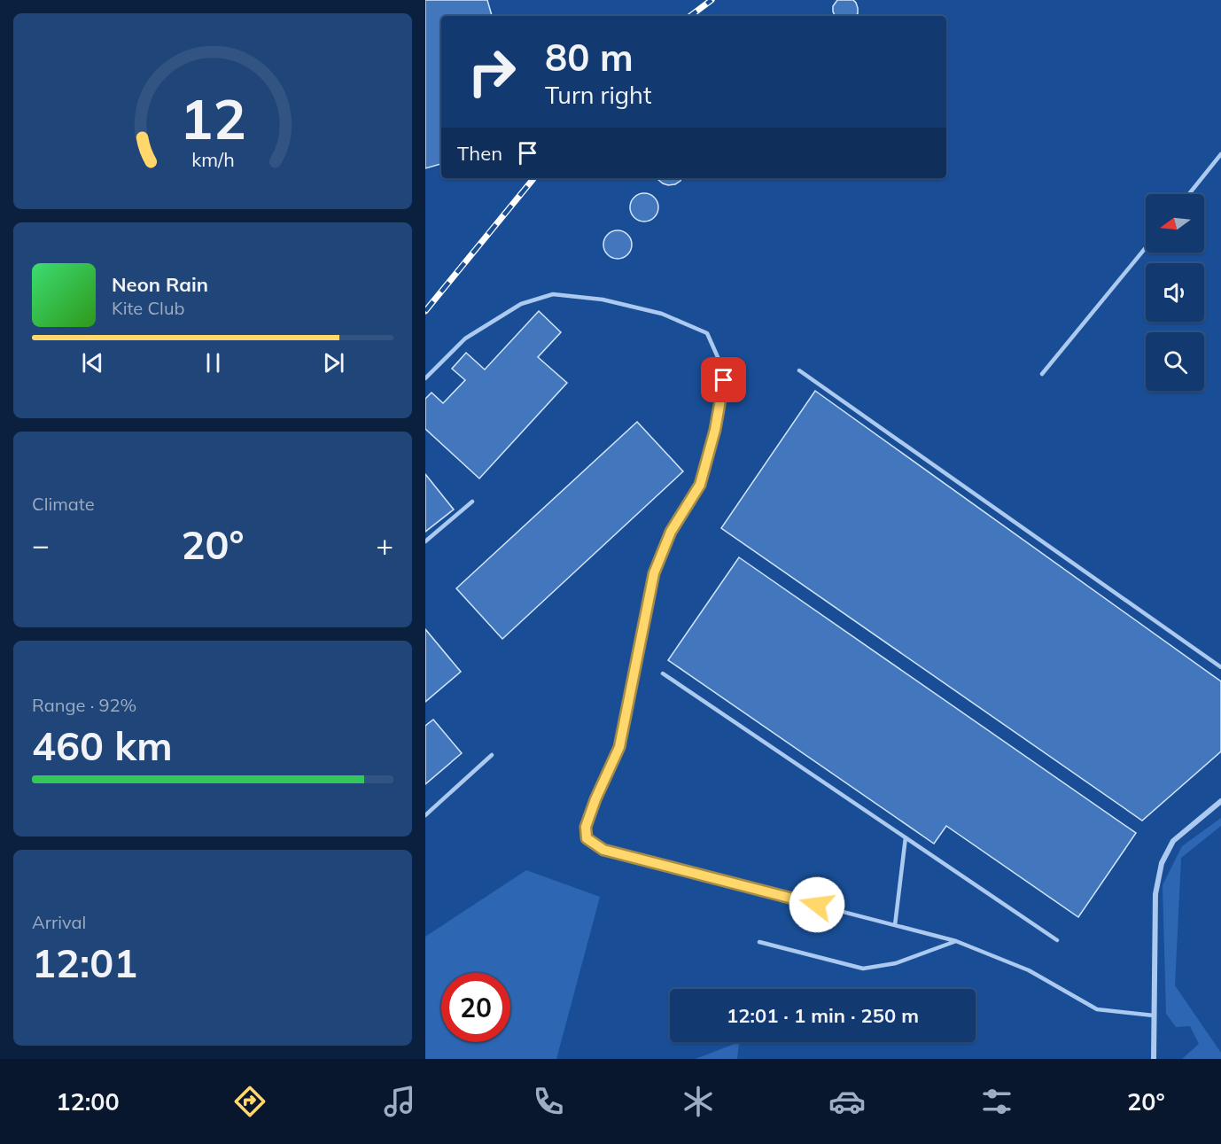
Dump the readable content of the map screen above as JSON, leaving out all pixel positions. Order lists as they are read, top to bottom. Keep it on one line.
{"north":"left","page":{"turn":["80 m","Turn right"],"then":"Then","song":["Neon Rain","Kite Club"],"tile":["Climate",["Range · 92%","460 km"],["Arrival","12:01"]],"heat":["−","20°","+"],"limit":"20","trip":"12:01 · 1 min · 250 m","tabs":["12:00","20°"],"gauge":["12","km/h"]}}
